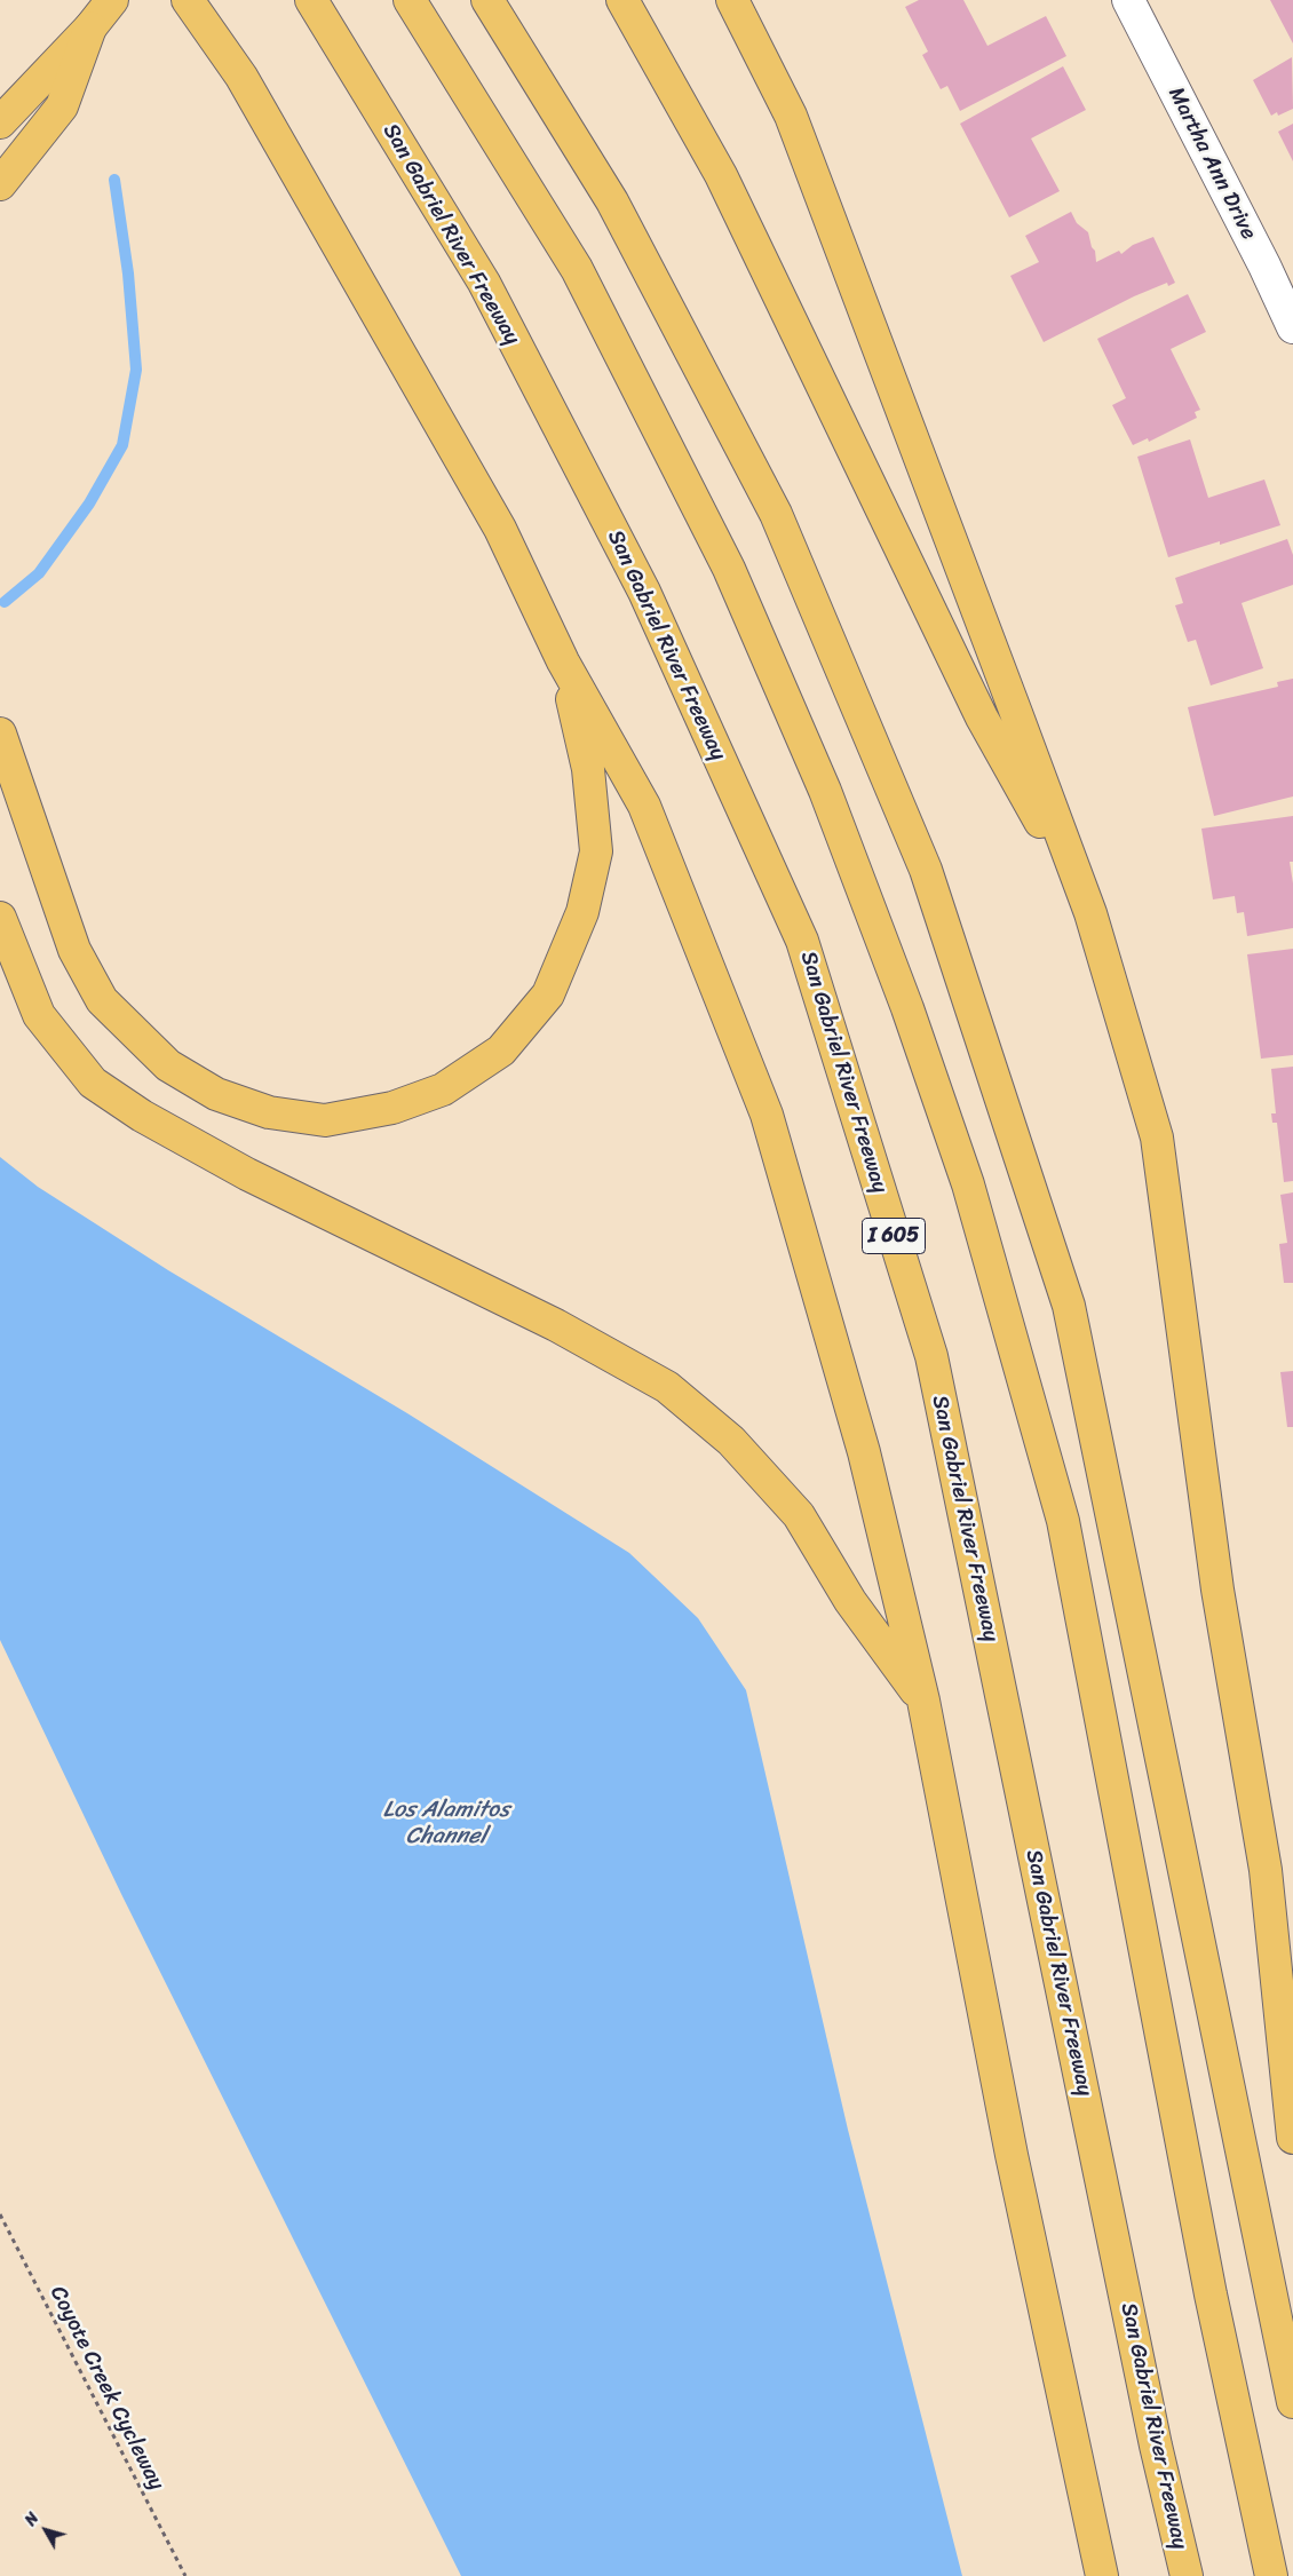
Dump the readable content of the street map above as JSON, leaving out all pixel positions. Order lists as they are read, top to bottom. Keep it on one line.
{"streets":{"main road":["San Gabriel River Freeway","I 605"],"street":["Martha Ann Drive"],"path":["Coyote Creek Cycleway"]},"water":["Los Alamitos Channel"],"north":"top left"}
